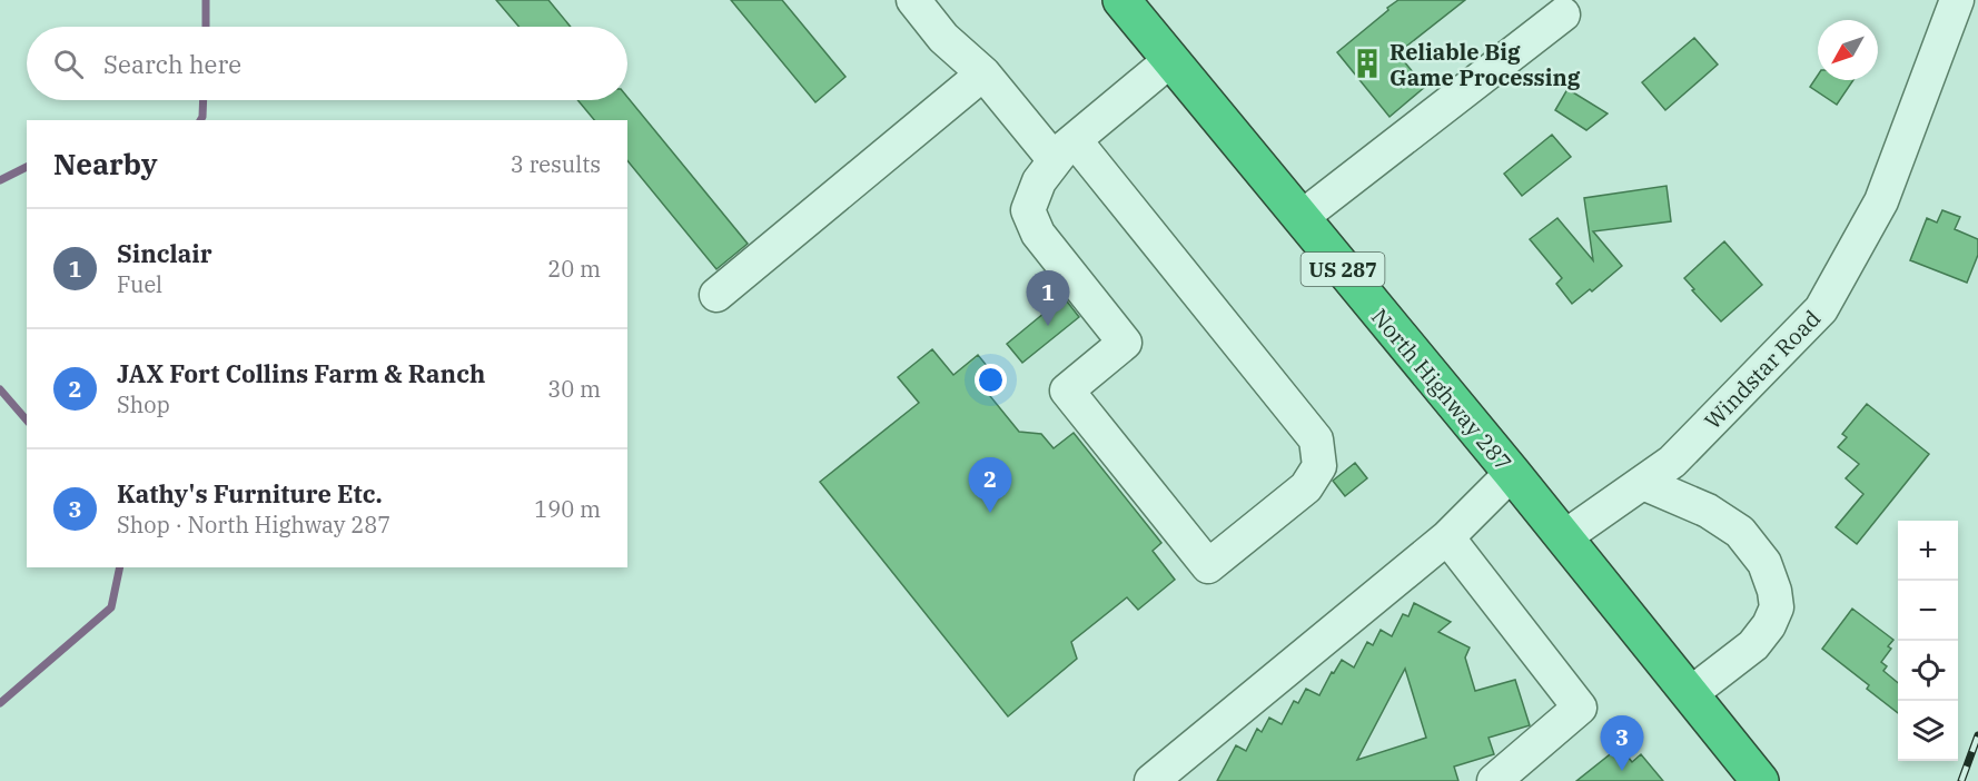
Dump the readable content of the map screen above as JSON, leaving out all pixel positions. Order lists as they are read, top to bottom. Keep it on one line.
{"streets":{"highway":["US 287","North Highway 287"],"street":["Windstar Road"]},"crossings":[["Windstar Road","North Highway 287"]],"places":{"building":["Reliable Big Game Processing"]},"north":"bottom left","page":{"search":"Search here","heading":["Nearby","3 results"],"list":[{"mark":"1","name":"Sinclair","note":"Fuel","value":"20 m"},{"mark":"2","name":"JAX Fort Collins Farm & Ranch","note":"Shop","value":"30 m"},{"mark":"3","name":"Kathy's Furniture Etc.","note":"Shop · North Highway 287","value":"190 m"}],"pins":["1","2","3"],"map_buttons":["+","−"]}}
